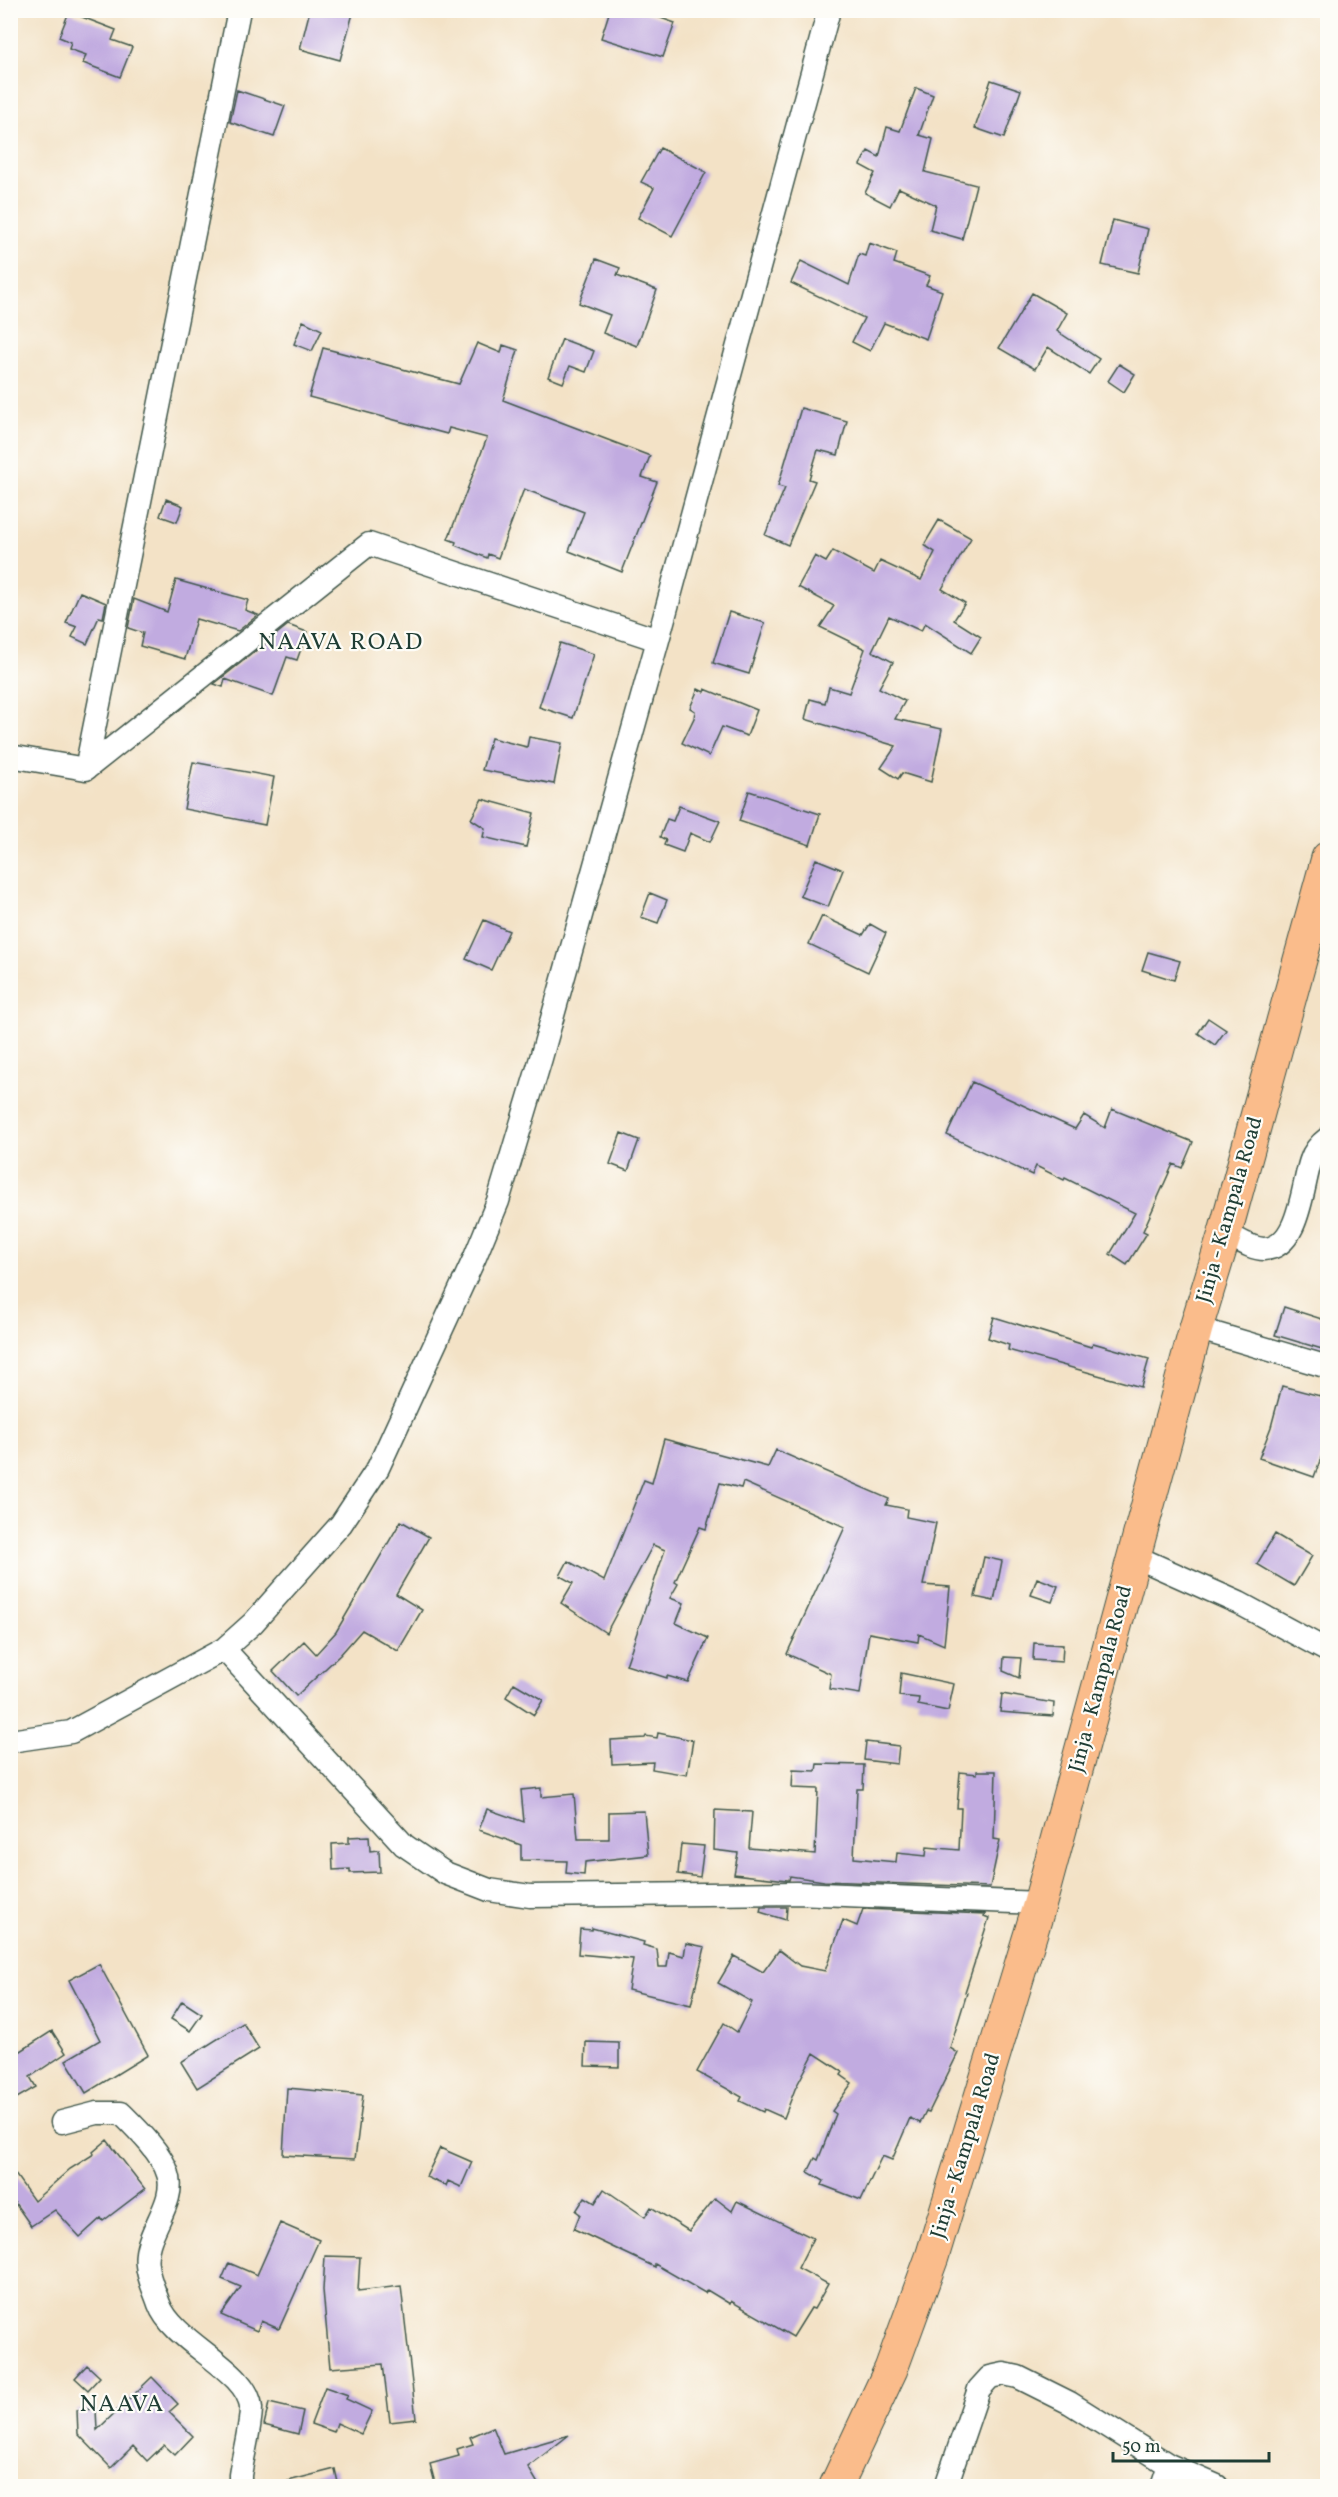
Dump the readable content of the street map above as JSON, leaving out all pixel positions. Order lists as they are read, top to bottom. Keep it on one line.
{"streets":{"highway":["Jinja - Kampala Road"]},"districts":["NAAVA ROAD","NAAVA"],"scale_bar":"50 m"}
